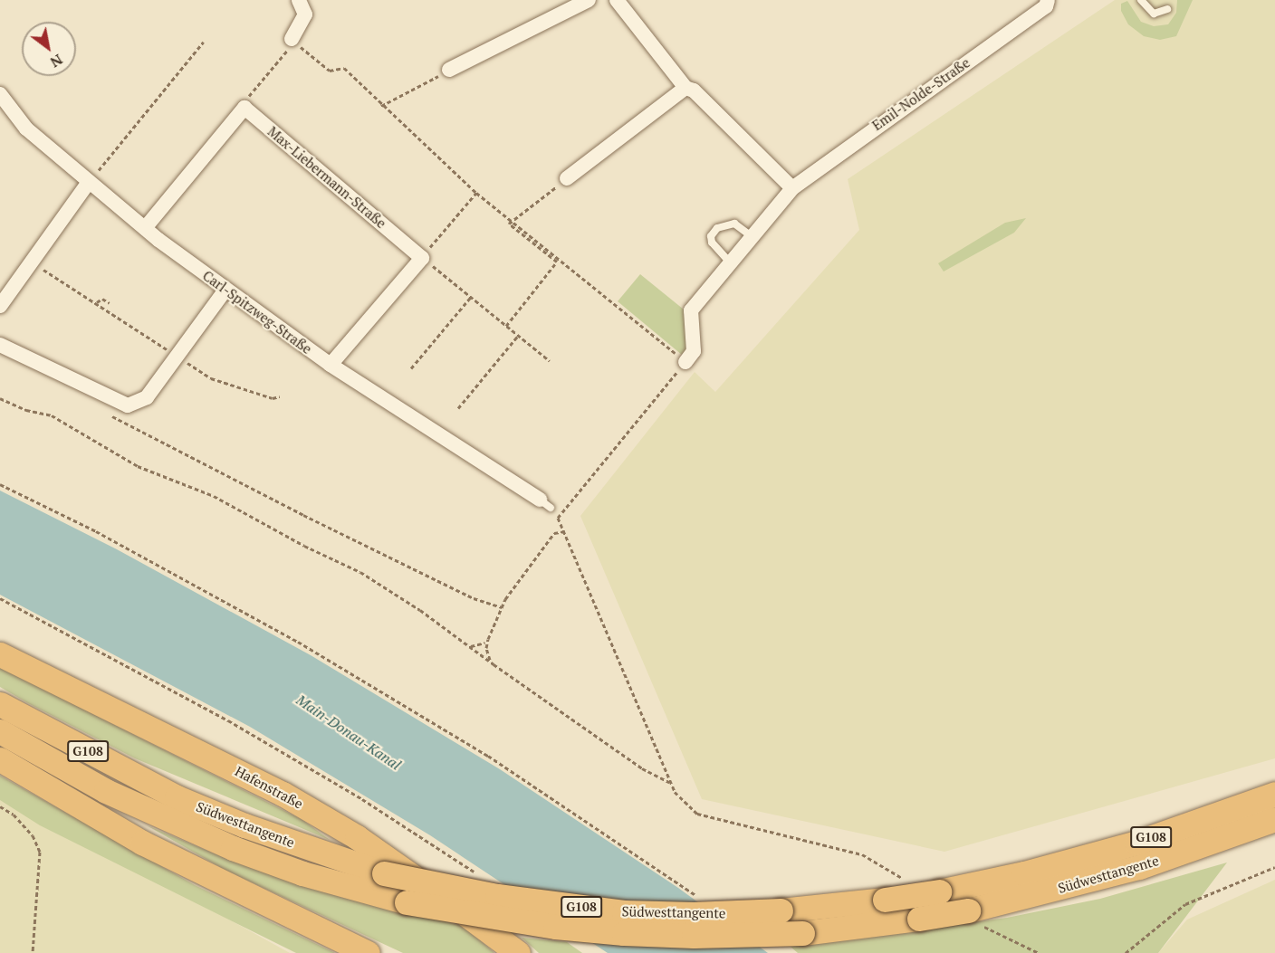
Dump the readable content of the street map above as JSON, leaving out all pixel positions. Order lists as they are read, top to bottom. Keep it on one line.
{"streets":{"highway":["G108","Hafenstraße","Südwesttangente"],"street":["Emil-Nolde-Straße","Max-Liebermann-Straße","Carl-Spitzweg-Straße"]},"water":["Main-Donau-Kanal"],"north":"bottom right"}
